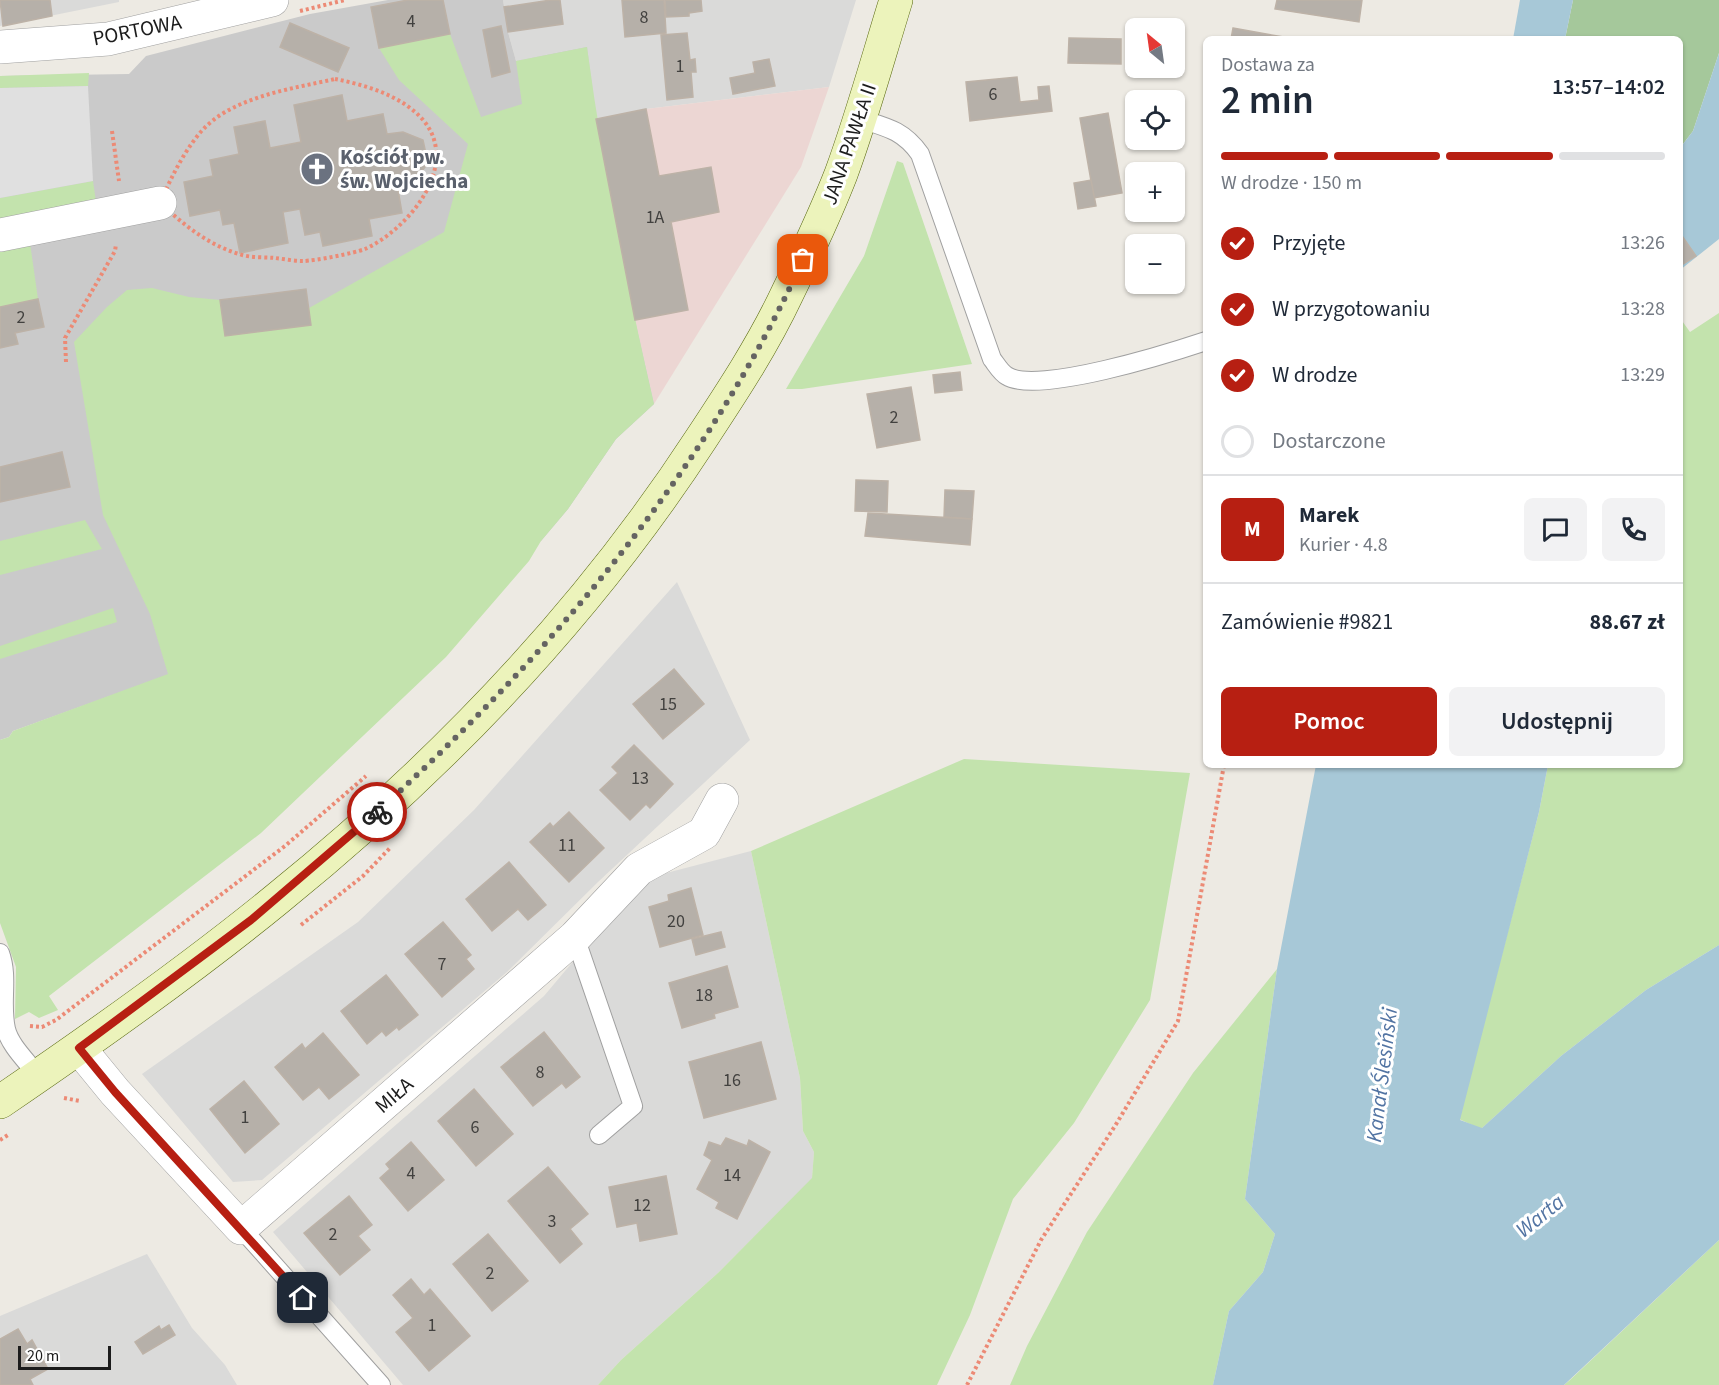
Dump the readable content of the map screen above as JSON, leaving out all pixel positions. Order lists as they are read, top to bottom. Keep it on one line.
{"streets":{"main road":["JANA PAWŁA II"],"street":["PORTOWA","MIŁA"]},"water":["Kanał Ślesiński","Warta"],"places":{"church":["Kościół pw. św. Wojciecha"]},"house_numbers":["8","4","1","6","1A","2","2","15","13","11","20","7","18","8","16","1","6","4","14","12","3","2","2","1"],"scale_bar":"20 m","north":"top left","page":{"map_buttons":["+","−"],"heading":["2 min","Dostawa za","13:57–14:02"],"panel":["Marek","Kurier · 4.8","Zamówienie #9821","88.67 zł"],"bar":"W drodze · 150 m","list":[["Przyjęte","13:26"],["W przygotowaniu","13:28"],["W drodze","13:29"],"Dostarczone"],"round":"M","buttons":["Pomoc","Udostępnij"],"scale":"20 m"}}
